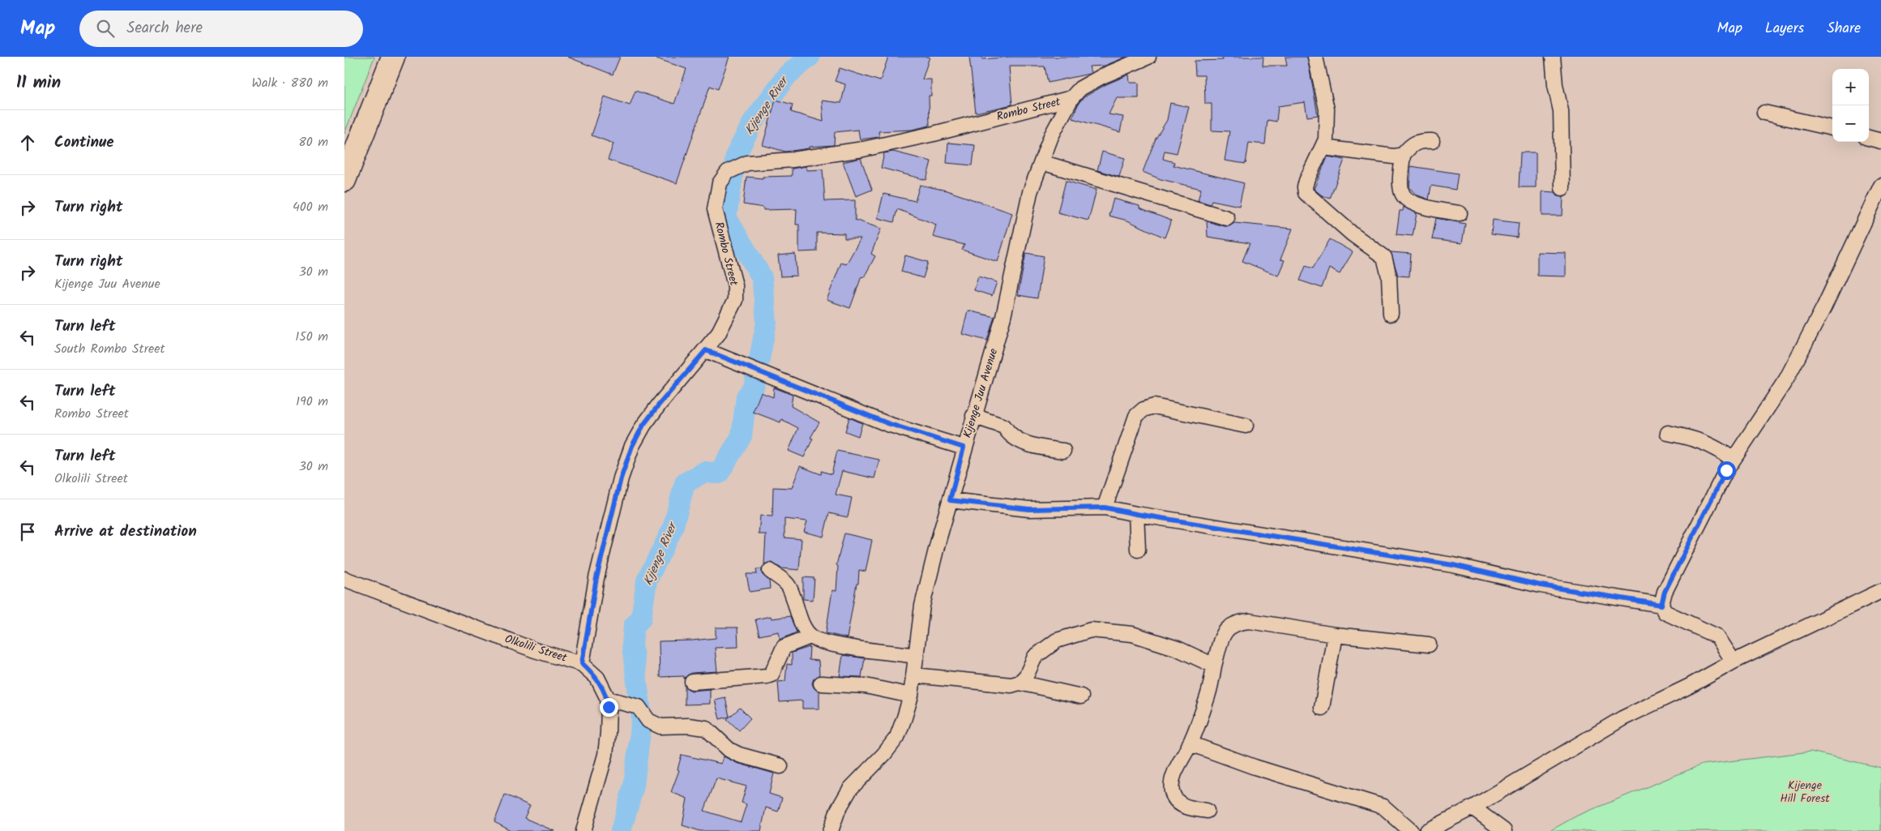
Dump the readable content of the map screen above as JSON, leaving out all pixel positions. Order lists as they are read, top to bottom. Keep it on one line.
{"streets":{"street":["Rombo Street","Kijenge Juu Avenue","Olkolili Street"]},"crossings":[["Rombo Street","Kijenge Juu Avenue"],["Rombo Street","Olkolili Street"]],"water":["Kijenge River"],"parks":["Kijenge Hill Forest"],"page":{"header":"Map","search":"Search here","nav":["Map","Layers","Share"],"heading":["11 min","Walk · 880 m"],"map_buttons":["+","−"],"list":[["Continue","80 m"],["Turn right","400 m"],["Turn right","Kijenge Juu Avenue","30 m"],["Turn left","South Rombo Street","150 m"],["Turn left","Rombo Street","190 m"],["Turn left","Olkolili Street","30 m"],"Arrive at destination"]}}
